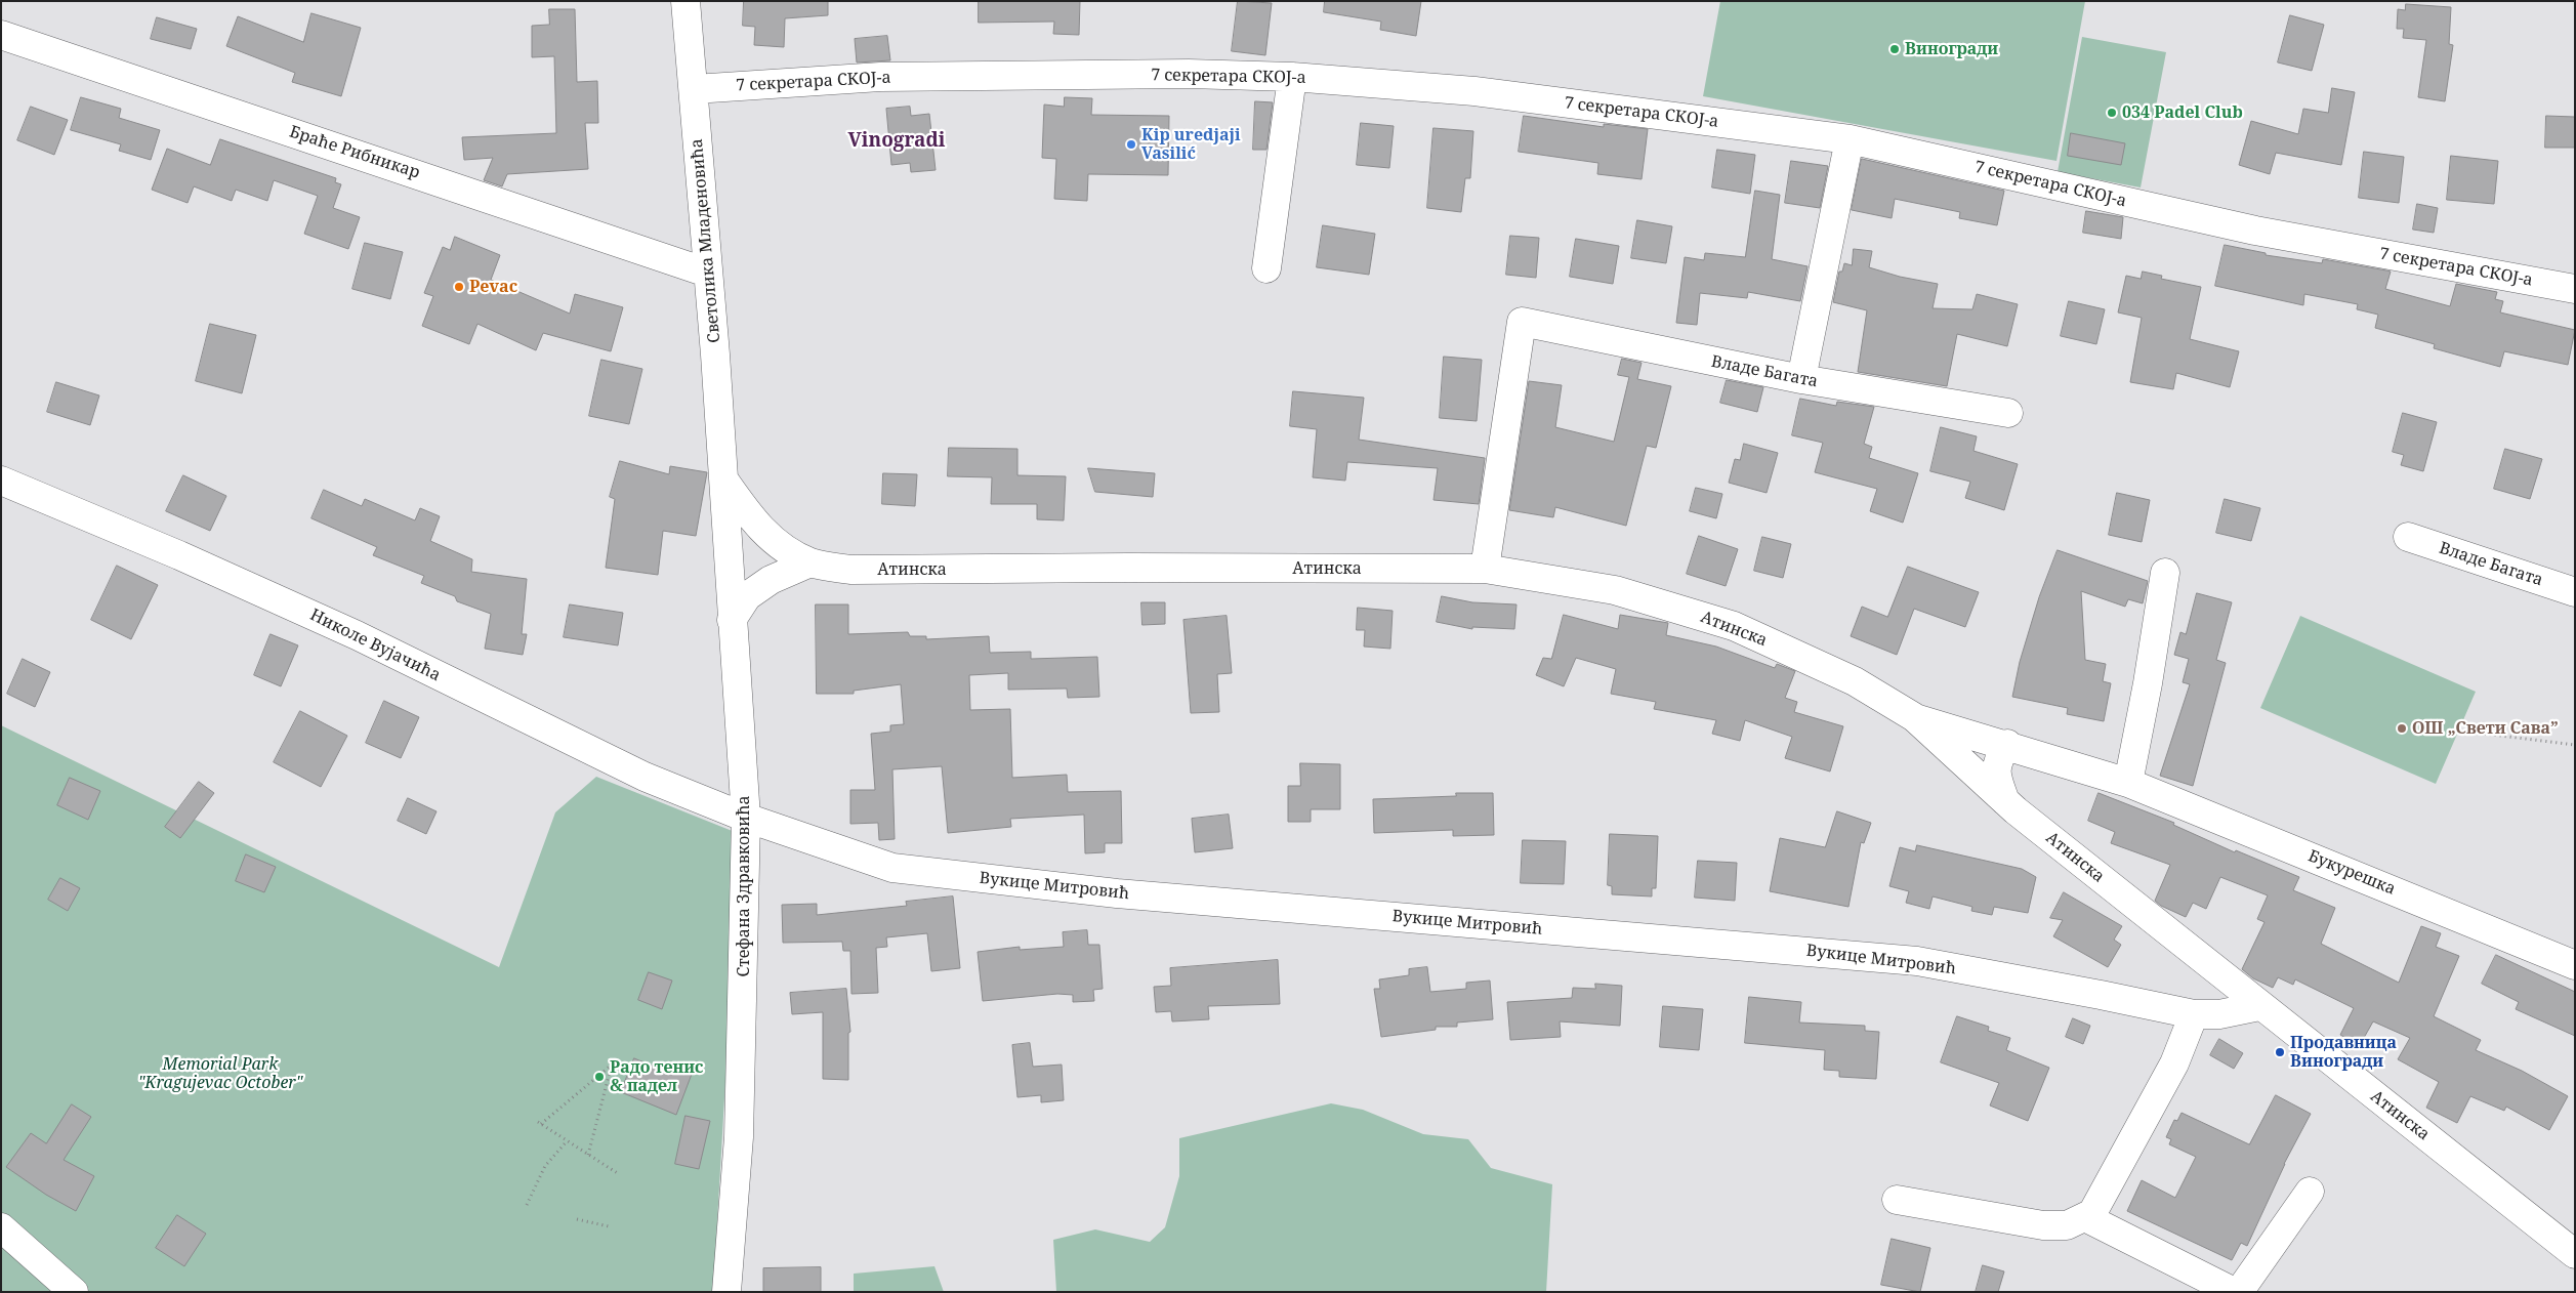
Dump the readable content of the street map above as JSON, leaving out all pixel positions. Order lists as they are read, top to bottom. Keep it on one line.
{"streets":{"street":["7 секретара СКОЈ-а","Браће Рибникар","Светолика Младеновића","Владе Багата","Атинска","Николе Вујачића","Букурешка","Стефана Здравковића","Вукице Митровић"]},"crossings":[["7 секретара СКОЈ-а","Светолика Младеновића"],["Браће Рибникар","Светолика Младеновића"],["Светолика Младеновића","Атинска"],["Светолика Младеновића","Стефана Здравковића"],["Владе Багата","Атинска"],["Атинска","Букурешка"],["Атинска","Стефана Здравковића"],["Атинска","Вукице Митровић"],["Николе Вујачића","Стефана Здравковића"],["Николе Вујачића","Вукице Митровић"],["Стефана Здравковића","Вукице Митровић"]],"districts":["Vinogradi"],"parks":["Memorial Park \"Kragujevac October\""],"places":["Виногради","034 Padel Club","Kip uredjaji Vasilić","Pevac","ОШ „Свети Сава”","Продавница Виногради","Радо тенис & падел"]}
